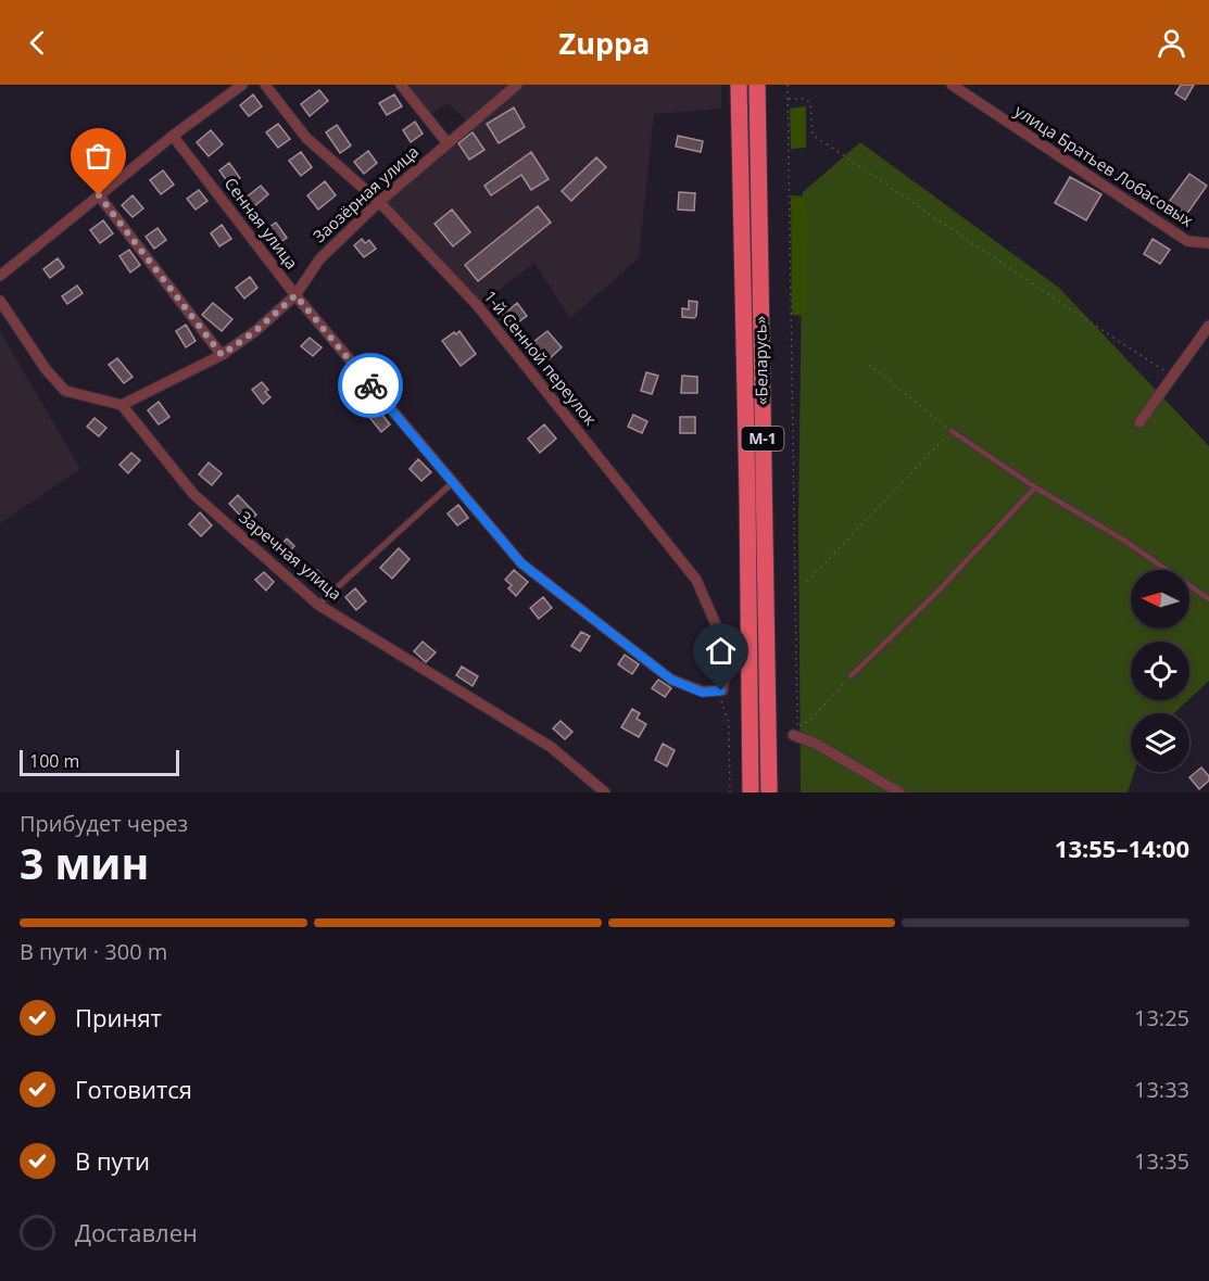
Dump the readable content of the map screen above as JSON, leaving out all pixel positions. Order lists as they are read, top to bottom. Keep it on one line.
{"streets":{"highway":["«Беларусь»","М-1"],"street":["улица Братьев Лобасовых","Заозёрная улица","Сенная улица","1-й Сенной переулок","Заречная улица"]},"crossings":[["Заозёрная улица","Сенная улица"],["Заозёрная улица","1-й Сенной переулок"],["Заозёрная улица","Заречная улица"],["Сенная улица","1-й Сенной переулок"]],"scale_bar":"100 m","north":"left","page":{"header":"Zuppa","scale":"100 m","heading":["3 мин","Прибудет через","13:55–14:00"],"bar":"В пути · 300 m","list":[["Принят","13:25"],["Готовится","13:33"],["В пути","13:35"],"Доставлен"]}}
